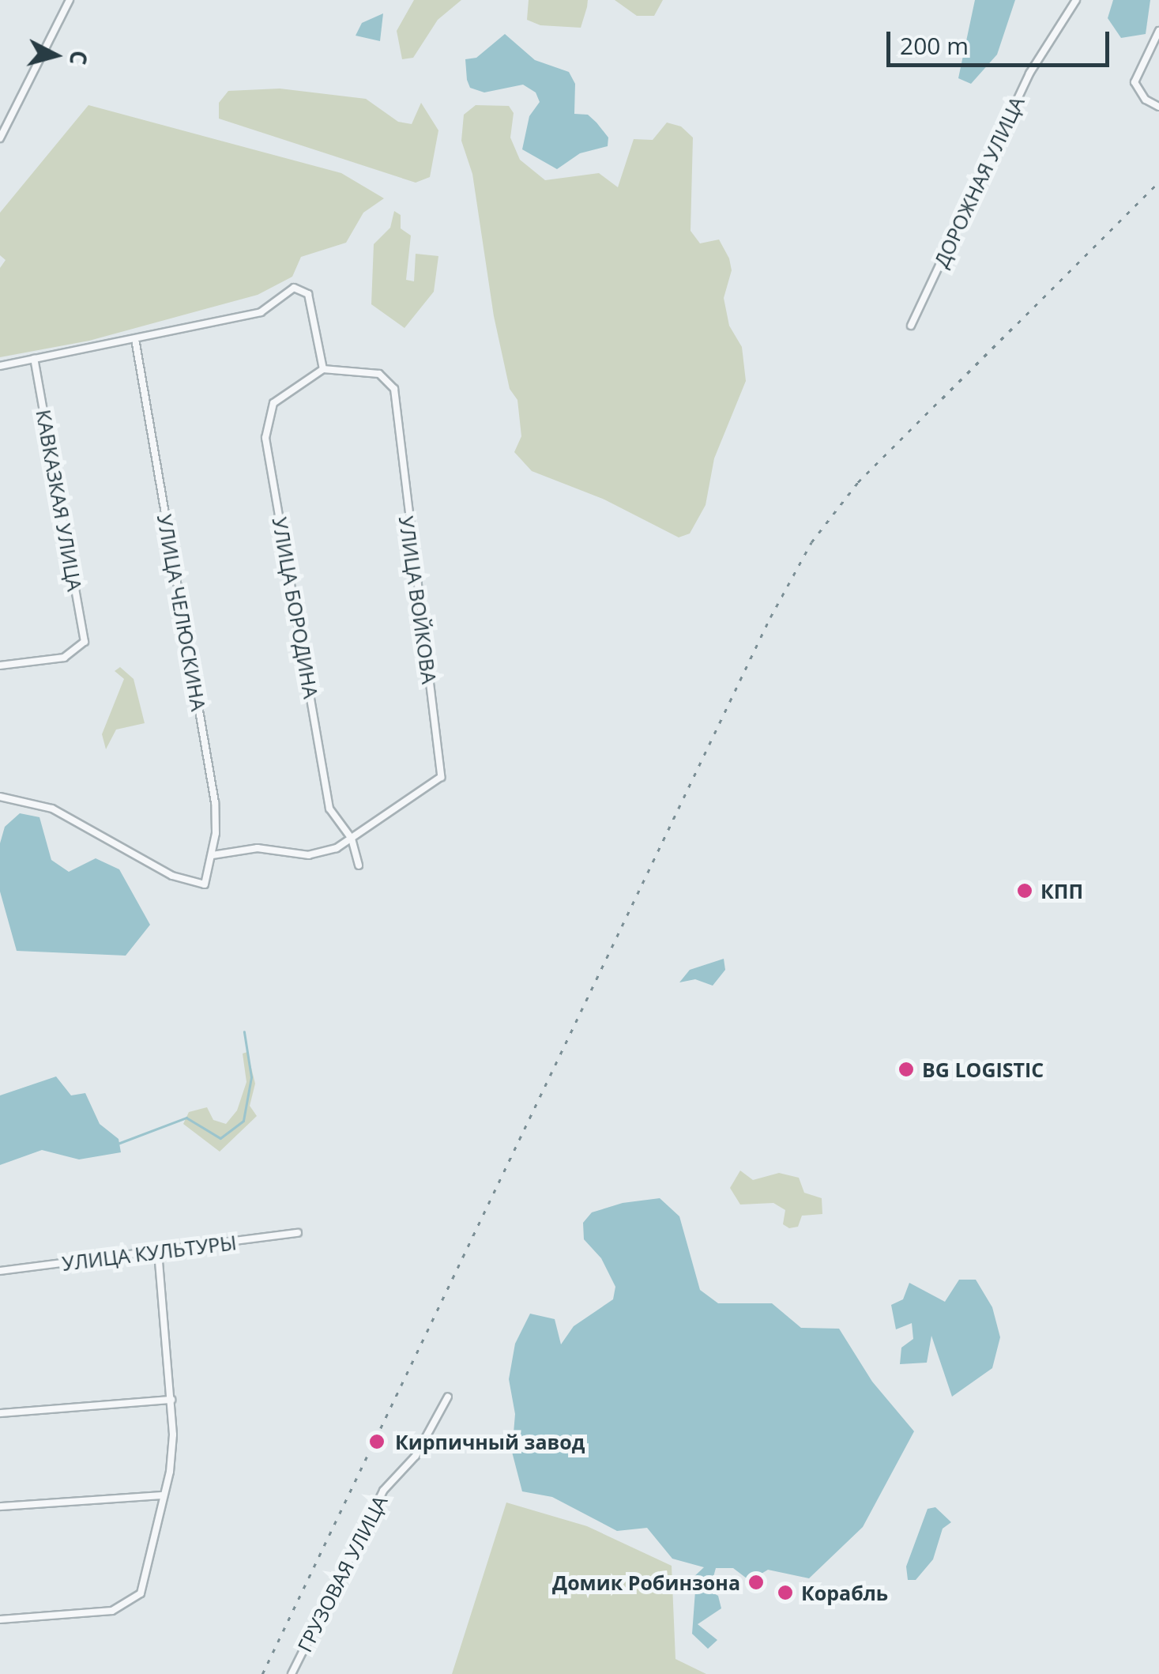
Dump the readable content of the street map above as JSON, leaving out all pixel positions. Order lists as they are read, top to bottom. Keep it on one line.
{"streets":{"street":["ДОРОЖНАЯ УЛИЦА","КАВКАЗКАЯ УЛИЦА","УЛИЦА ВОЙКОВА","УЛИЦА БОРОДИНА","УЛИЦА ЧЕЛЮСКИНА","УЛИЦА КУЛЬТУРЫ","ГРУЗОВАЯ УЛИЦА"]},"crossings":[["УЛИЦА ВОЙКОВА","УЛИЦА БОРОДИНА"]],"places":["КПП","BG LOGISTIC","Кирпичный завод","Домик Робинзона","Корабль"],"scale_bar":"200 m","north":"right"}
